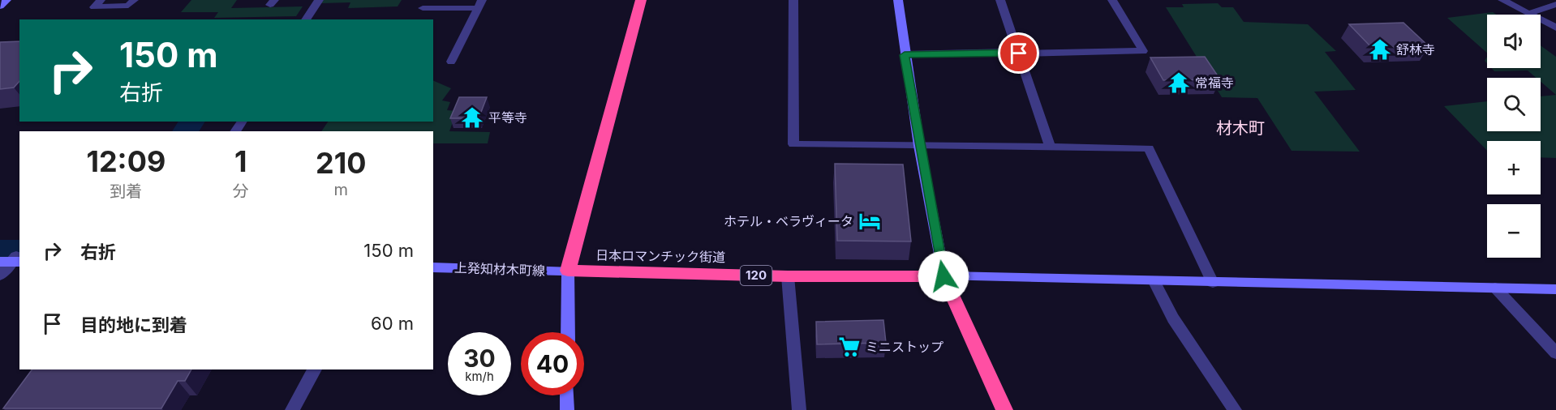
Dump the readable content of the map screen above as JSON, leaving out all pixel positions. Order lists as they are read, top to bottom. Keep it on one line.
{"streets":{"highway":["日本ロマンチック街道","120"],"street":["上発知材木町線"]},"crossings":[["日本ロマンチック街道","上発知材木町線"]],"districts":["材木町"],"places":{"temple":["舒林寺","常福寺","平等寺"],"hotel":["ホテル・ベラヴィータ"],"supermarket":["ミニストップ"]},"page":{"map_buttons":["+","−"],"turn":["150 m","右折"],"eta":["12:09","到着","1","分","210","m"],"list":[{"name":"右折","value":"150 m"},{"name":"目的地に到着","value":"60 m"}],"speed":"30 km/h","limit":"40"}}
